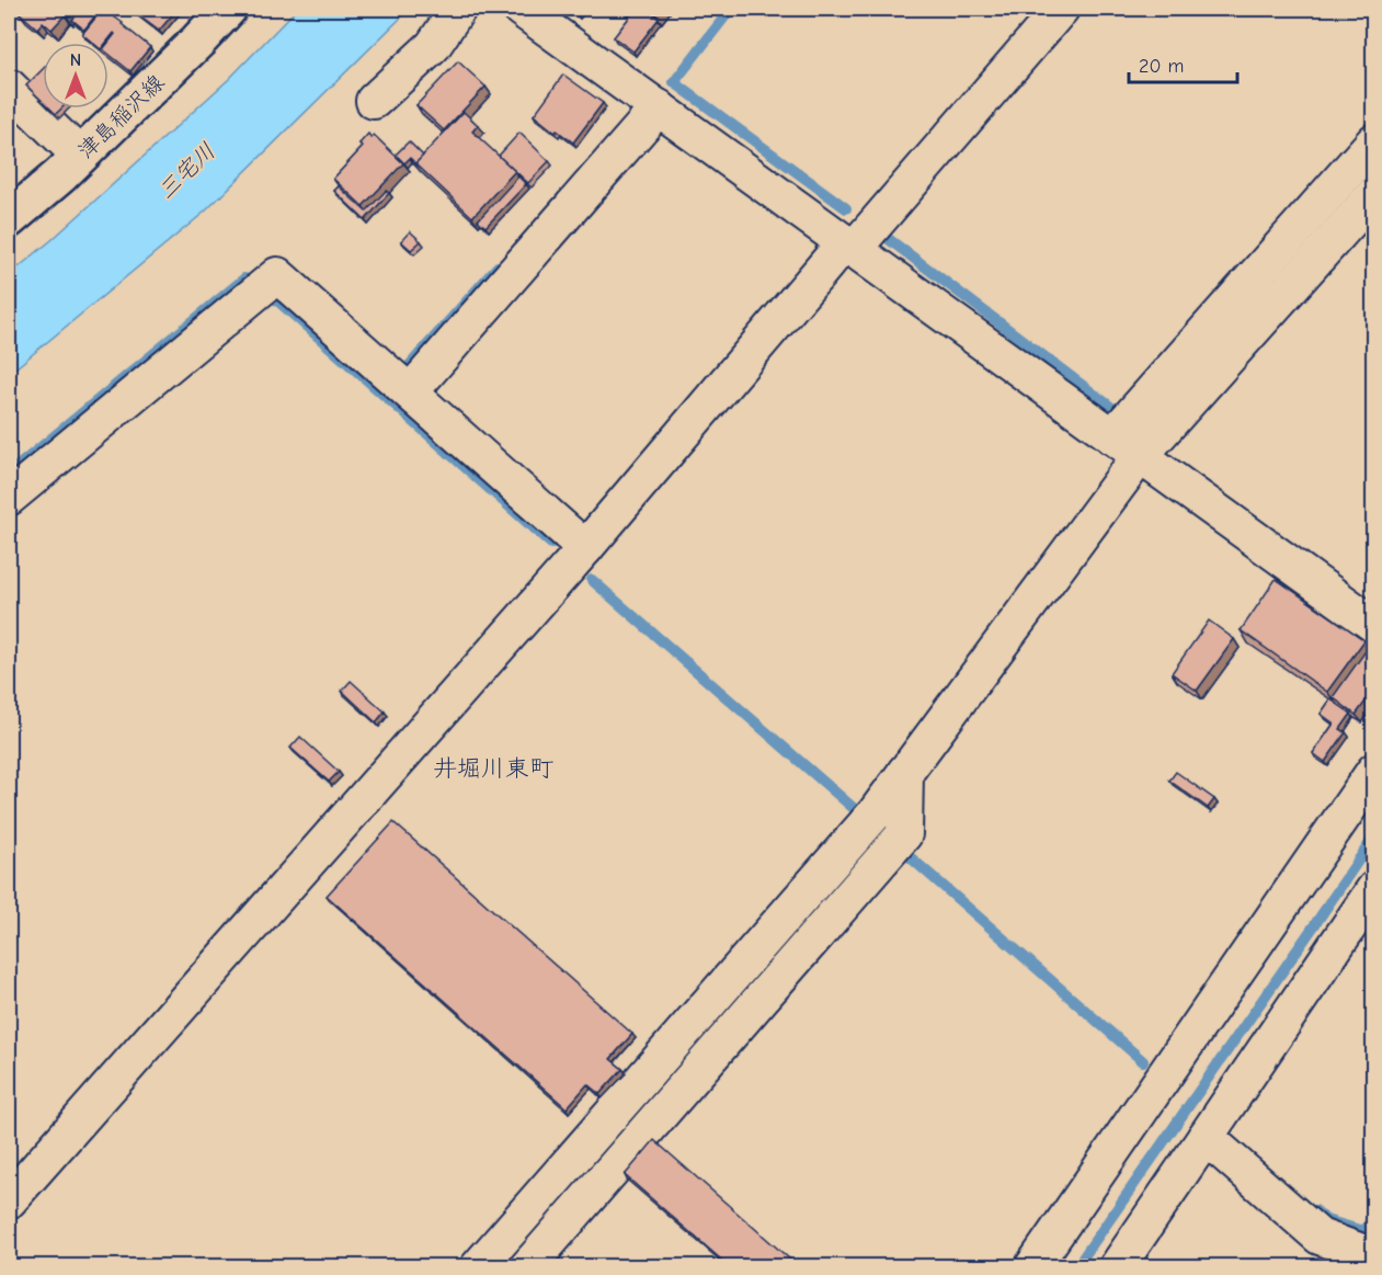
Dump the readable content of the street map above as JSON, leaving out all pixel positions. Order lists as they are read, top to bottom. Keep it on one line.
{"streets":{"main road":["津島稲沢線"]},"districts":["井堀川東町"],"water":["三宅川"],"scale_bar":"20 m","north":"top"}
